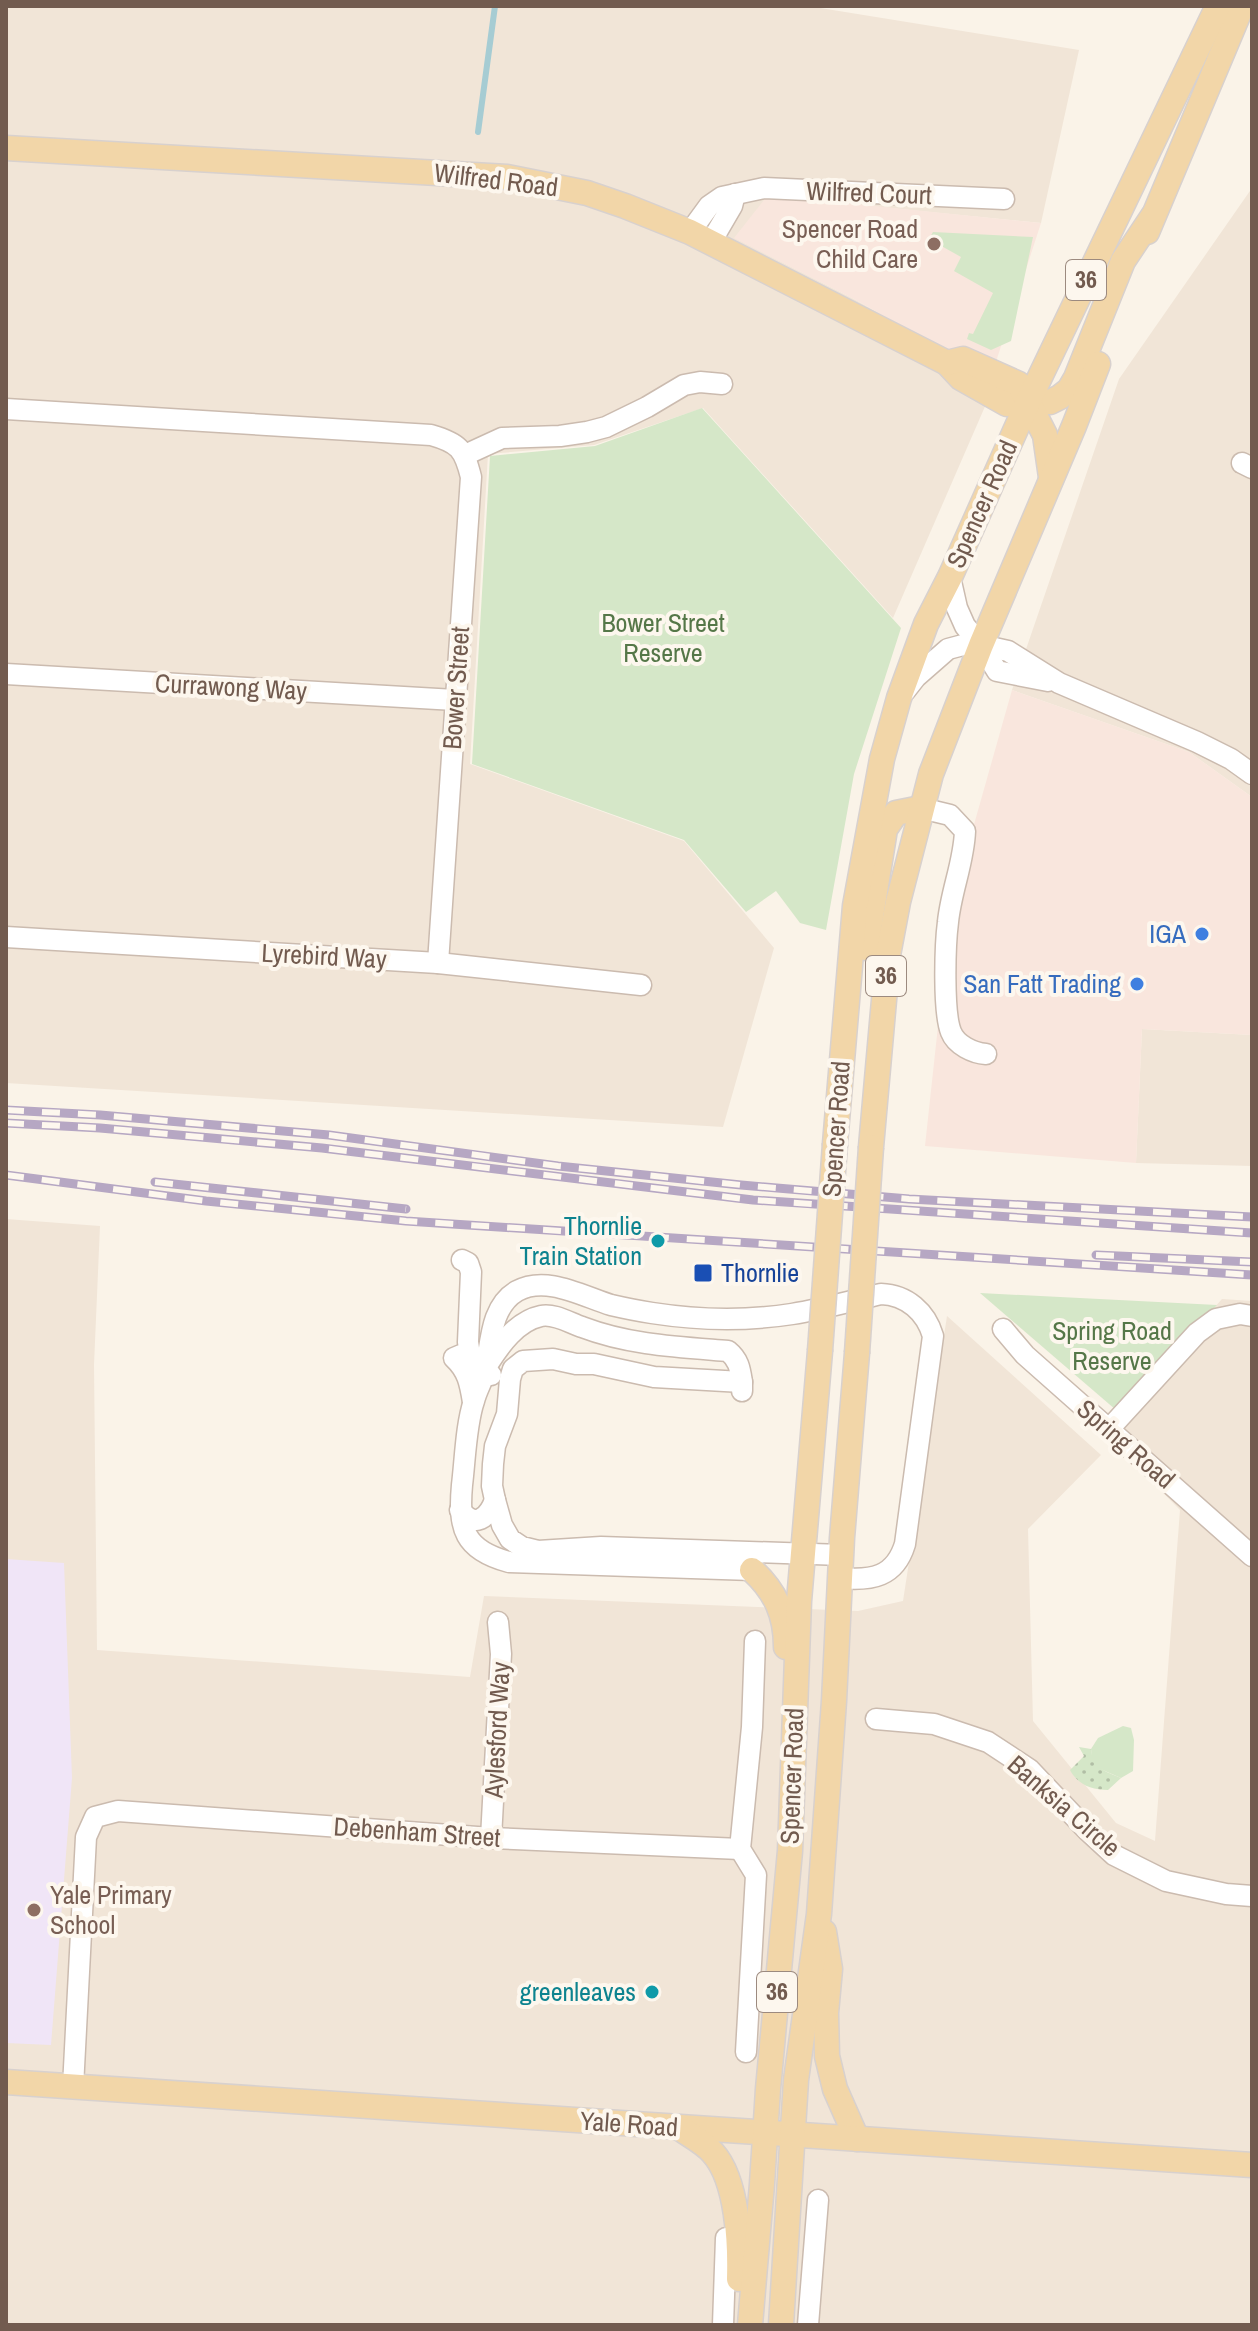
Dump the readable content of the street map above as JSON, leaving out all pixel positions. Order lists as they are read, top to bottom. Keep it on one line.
{"streets":{"main road":["Wilfred Road","36","Spencer Road","Yale Road"],"street":["Wilfred Court","Currawong Way","Bower Street","Lyrebird Way","Spring Road","Aylesford Way","Banksia Circle","Debenham Street"]},"crossings":[["Wilfred Road","Wilfred Court"],["Wilfred Road","Spencer Road"],["Spencer Road","Yale Road"],["Currawong Way","Bower Street"],["Bower Street","Lyrebird Way"],["Aylesford Way","Debenham Street"],["Debenham Street","Yale Road"]],"parks":["Bower Street Reserve","Spring Road Reserve"],"places":{"other":["Spencer Road Child Care","IGA","San Fatt Trading","Thornlie Train Station","Yale Primary School","greenleaves"],"transit":["Thornlie"]}}
